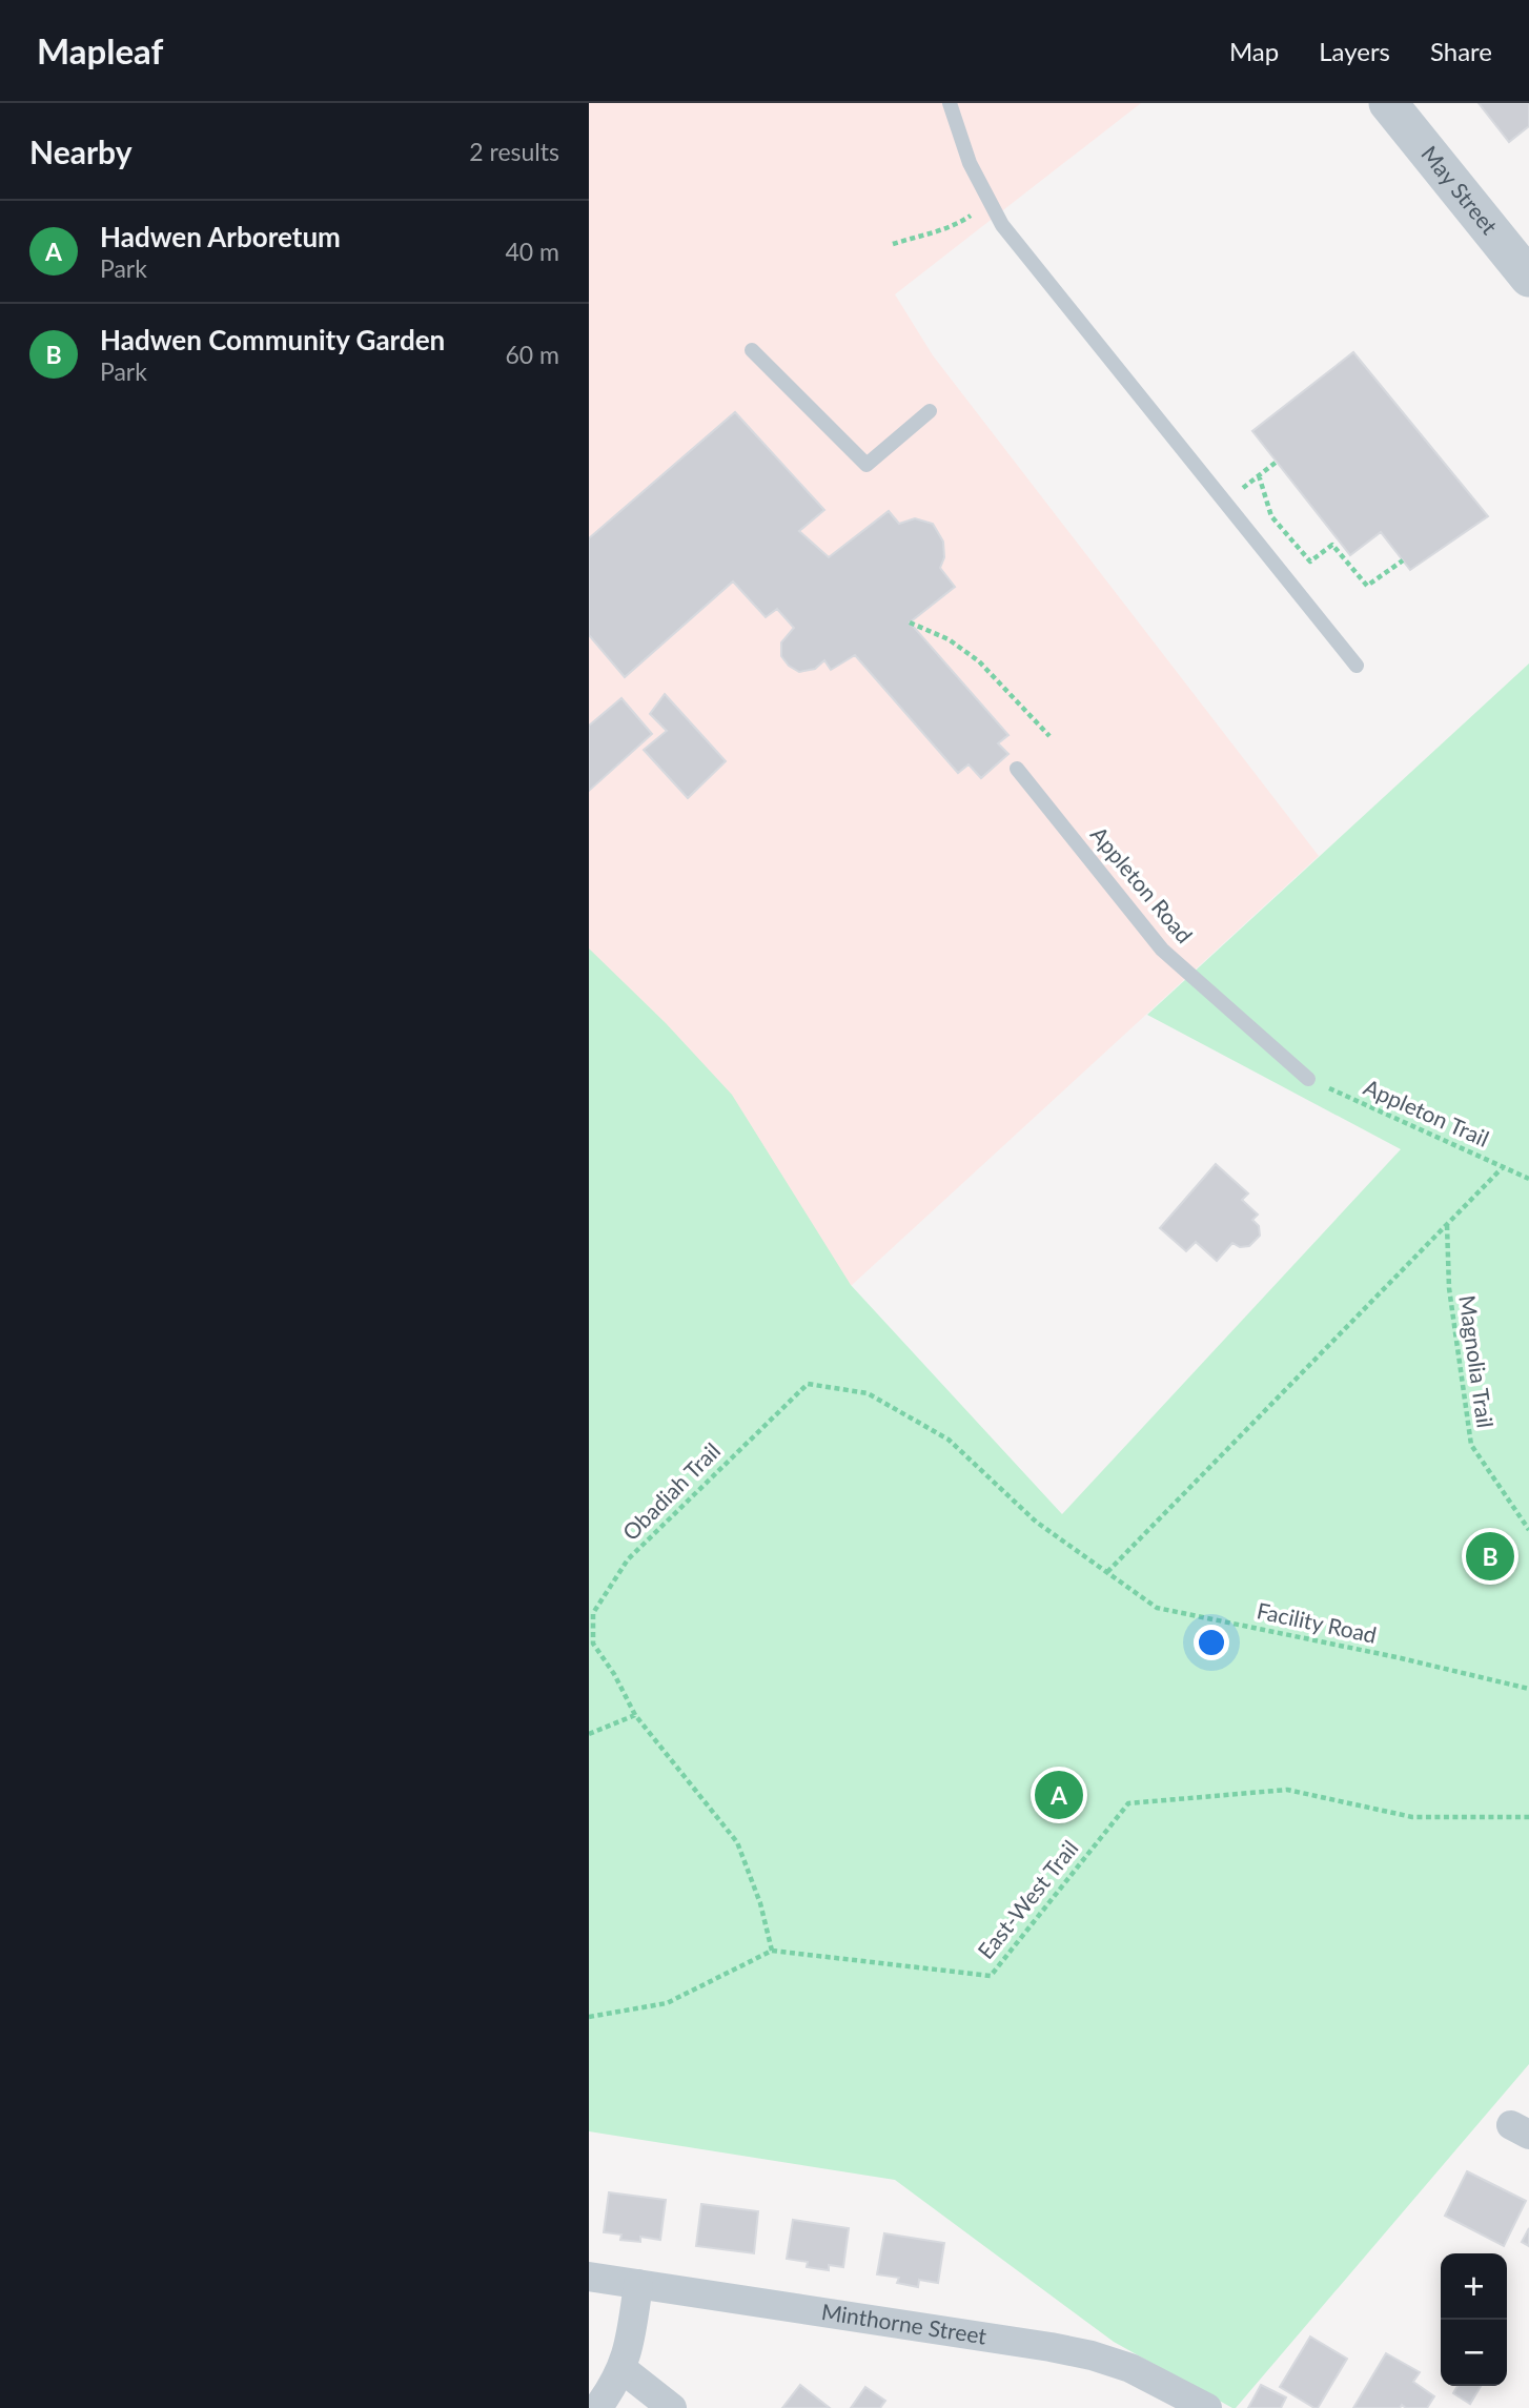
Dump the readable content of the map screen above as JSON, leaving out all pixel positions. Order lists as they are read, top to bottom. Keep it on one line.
{"streets":{"street":["May Street","Minthorne Street"],"lane":["Appleton Road"],"path":["Appleton Trail","Magnolia Trail","Obadiah Trail","Facility Road","East-West Trail"]},"crossings":[["Appleton Road","Appleton Trail"],["Obadiah Trail","Facility Road"],["Obadiah Trail","East-West Trail"]],"page":{"header":"Mapleaf","nav":["Map","Layers","Share"],"heading":["Nearby","2 results"],"list":[{"mark":"A","name":"Hadwen Arboretum","note":"Park","value":"40 m"},{"mark":"B","name":"Hadwen Community Garden","note":"Park","value":"60 m"}],"pins":["B","A"],"map_buttons":["+","−"]}}
